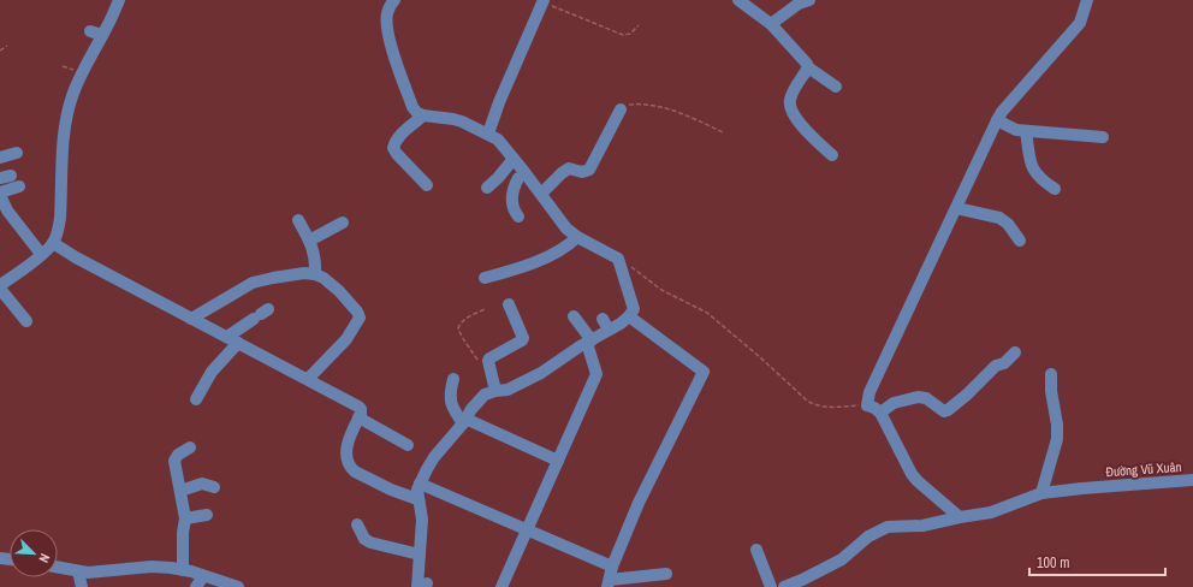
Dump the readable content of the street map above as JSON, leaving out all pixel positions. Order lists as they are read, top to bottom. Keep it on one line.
{"streets":{"street":["Đường Vũ Xuân"]},"scale_bar":"100 m","north":"bottom right"}
